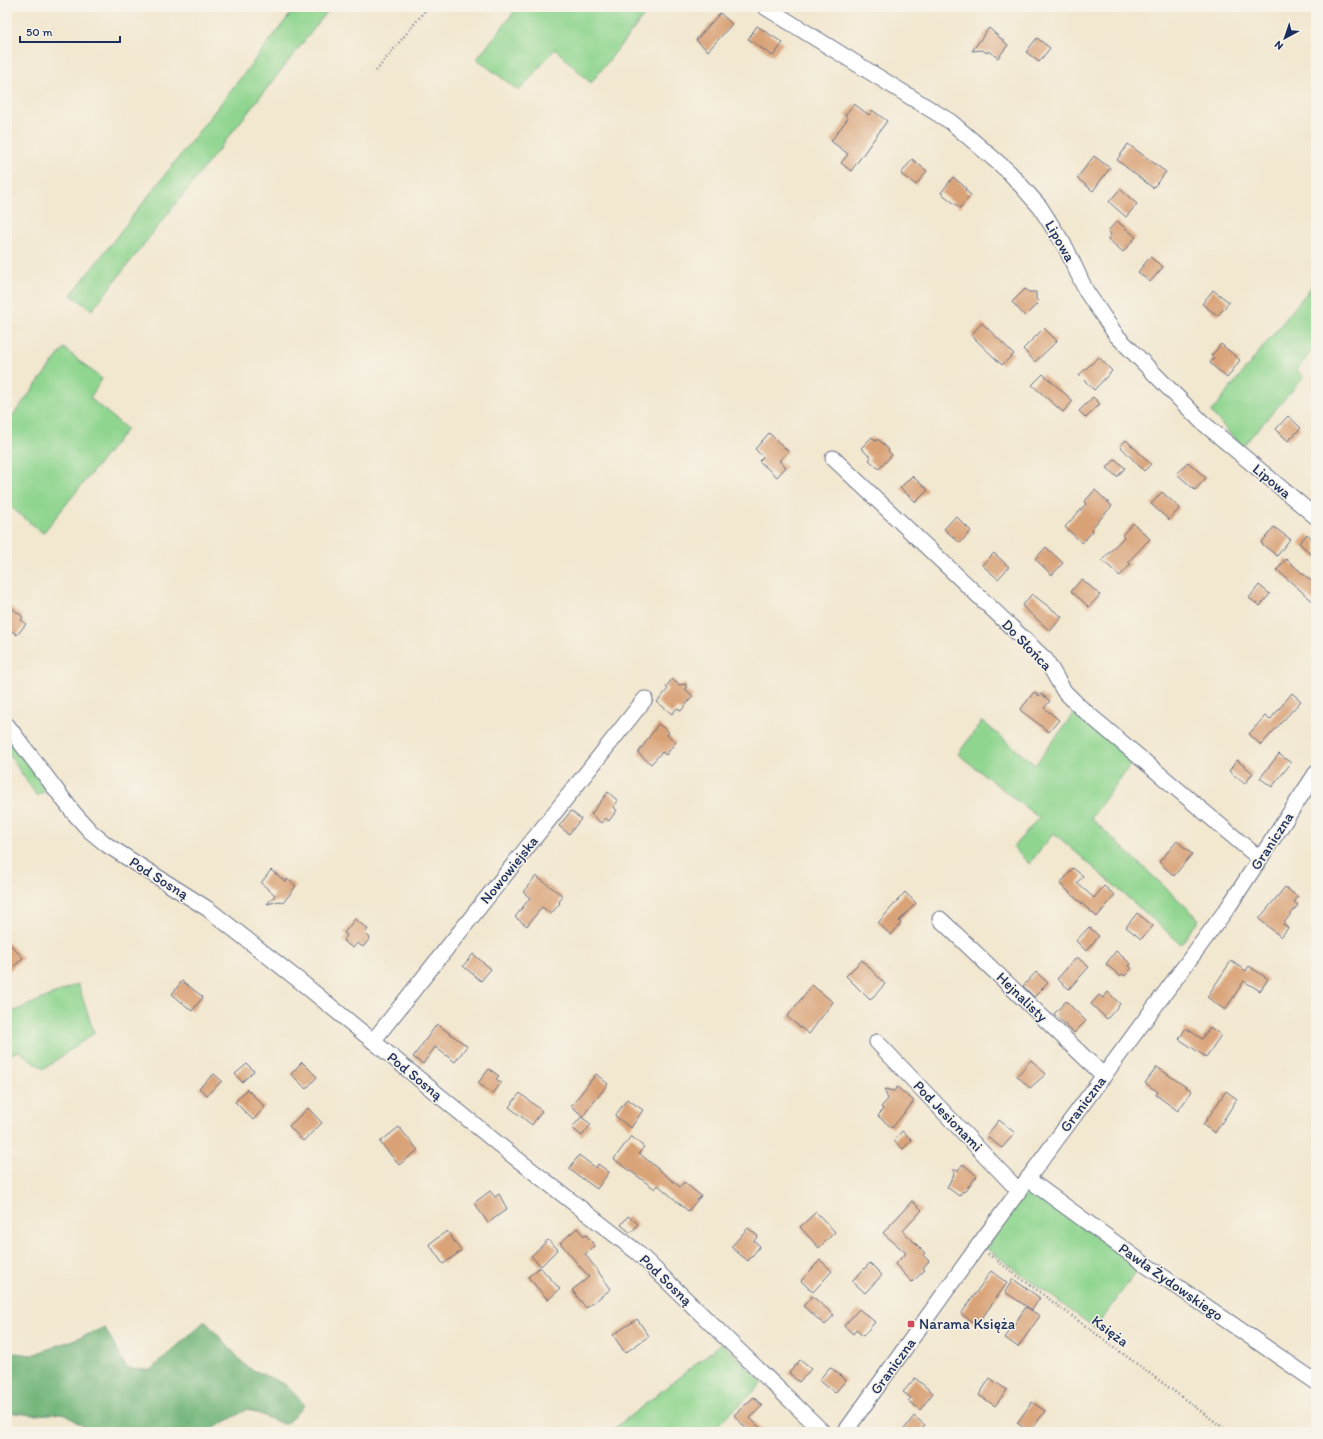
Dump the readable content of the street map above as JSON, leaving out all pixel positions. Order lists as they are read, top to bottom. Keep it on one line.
{"streets":{"street":["Lipowa","Do Słońca","Graniczna","Nowowiejska","Pod Sosną","Hejnalisty","Pod Jesionami","Pawła Żydowskiego"],"path":["Księża"]},"crossings":[["Do Słońca","Graniczna"],["Graniczna","Hejnalisty"],["Graniczna","Pod Jesionami"],["Graniczna","Pawła Żydowskiego"],["Graniczna","Księża"],["Nowowiejska","Pod Sosną"]],"places":{"transit":["Narama Księża"]},"scale_bar":"50 m","north":"bottom left"}
